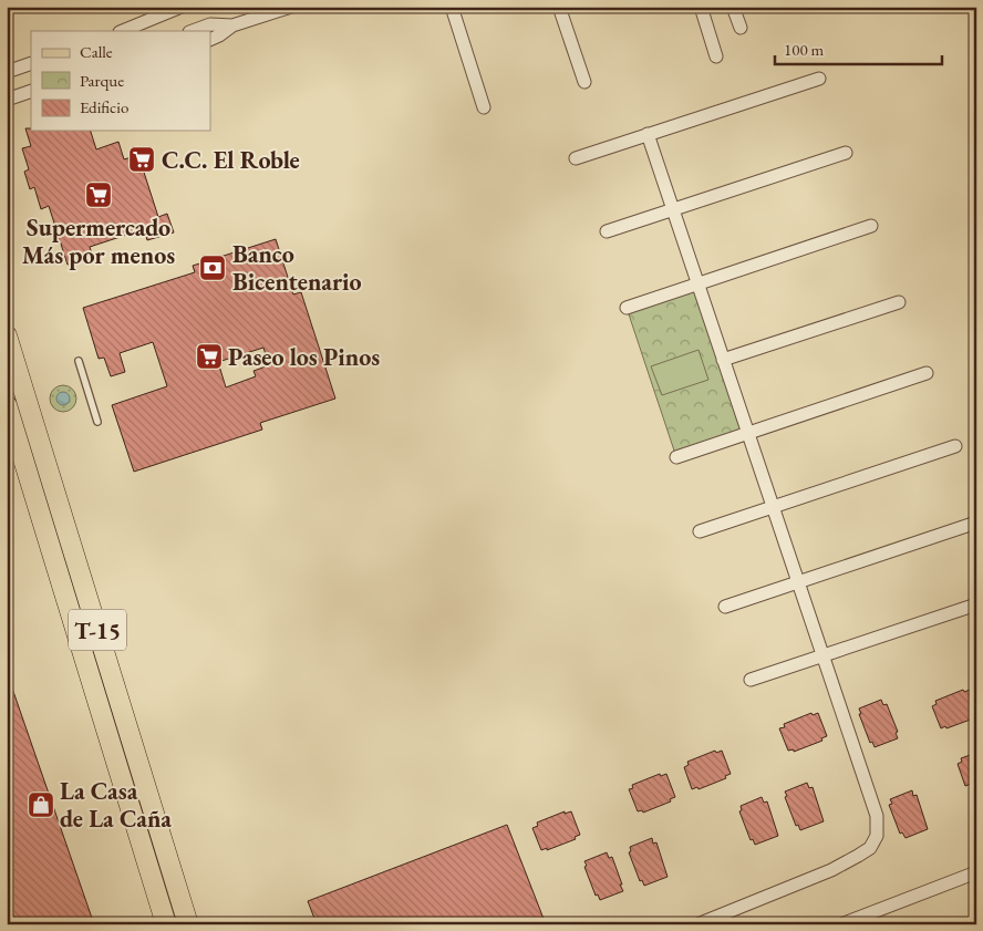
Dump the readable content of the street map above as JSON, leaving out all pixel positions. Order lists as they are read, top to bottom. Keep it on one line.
{"streets":{"main road":["T-15"]},"places":{"supermarket":["C.C. El Roble","Supermercado Más por menos","Paseo los Pinos"],"bank":["Banco Bicentenario"],"shop":["La Casa de La Caña"]},"legend":["Calle","Parque","Edificio"],"scale_bar":"100 m"}
